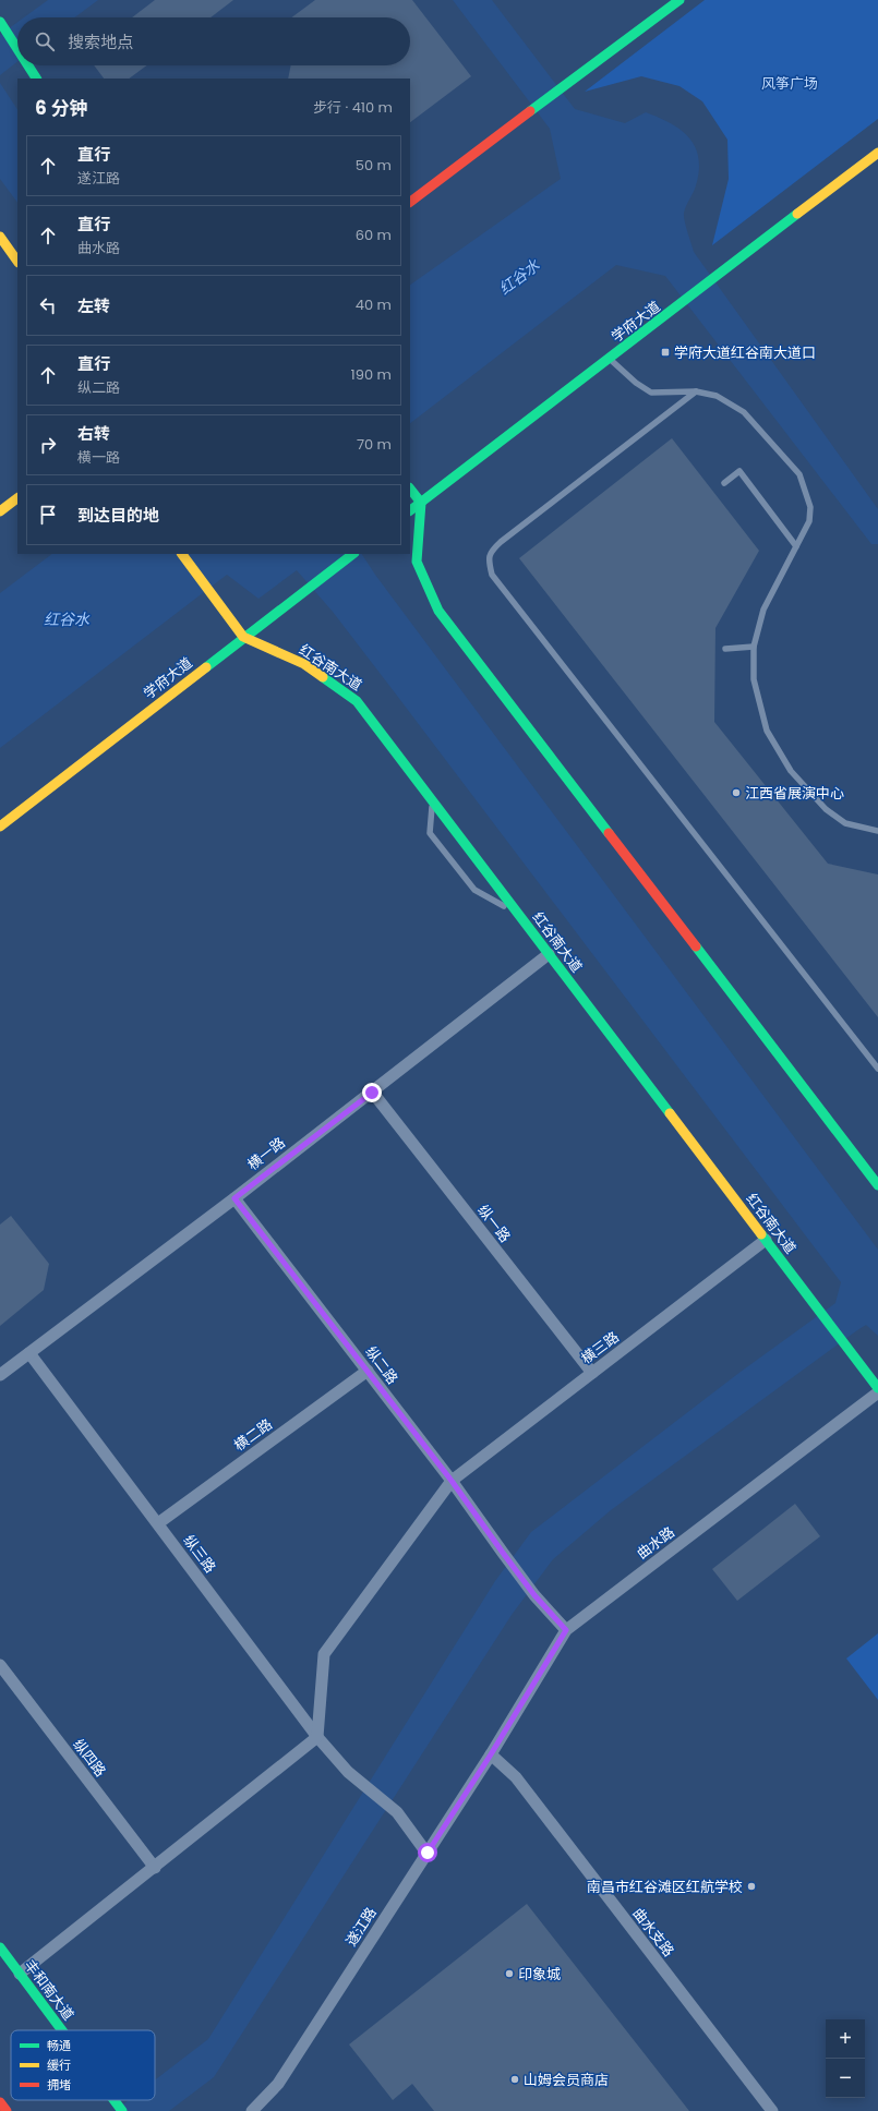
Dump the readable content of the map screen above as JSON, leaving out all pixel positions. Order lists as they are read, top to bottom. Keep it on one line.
{"streets":{"main road":["学府大道","红谷南大道","丰和南大道"],"street":["横一路","纵一路","横三路","纵二路","横二路","曲水路","纵三路","纵四路","遂江路","曲水支路"]},"crossings":[["学府大道","红谷南大道"],["红谷南大道","横一路"],["红谷南大道","横三路"],["横一路","纵一路"],["横一路","纵二路"],["横一路","纵三路"],["纵一路","横三路"],["横三路","纵二路"],["横三路","纵三路"],["纵二路","横二路"],["纵二路","曲水路"],["横二路","纵三路"],["曲水路","遂江路"],["曲水路","曲水支路"],["纵三路","遂江路"],["遂江路","曲水支路"]],"water":["红谷水"],"parks":["风筝广场"],"places":{"transit":["学府大道红谷南大道口"],"other":["江西省展演中心","南昌市红谷滩区红航学校","印象城","山姆会员商店"]},"legend":["畅通","缓行","拥堵"],"page":{"search":"搜索地点","heading":["6 分钟","步行 · 410 m"],"list":[["直行","遂江路","50 m"],["直行","曲水路","60 m"],["左转","40 m"],["直行","纵二路","190 m"],["右转","横一路","70 m"],"到达目的地"],"map_buttons":["+","−"]}}
